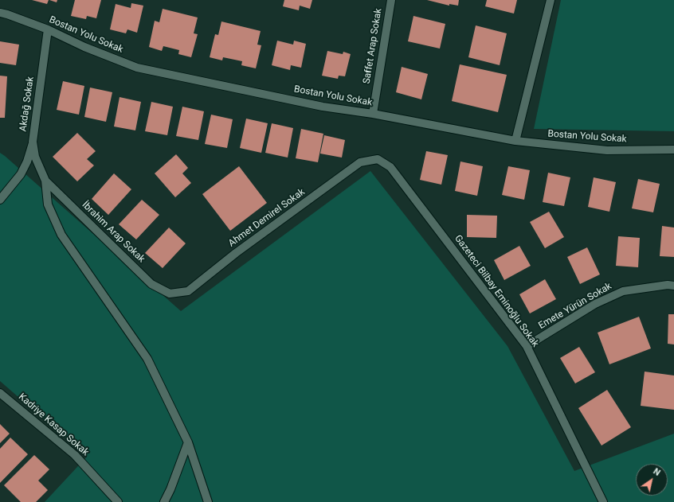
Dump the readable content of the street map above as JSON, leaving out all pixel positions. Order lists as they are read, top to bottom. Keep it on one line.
{"streets":{"street":["Bostan Yolu Sokak","Saffet Arap Sokak","Akdağ Sokak","Ahmet Demirel Sokak","İbrahim Arap Sokak","Gazeteci Bilbay Eminoğlu Sokak","Emete Yürün Sokak","Kadriye Kasap Sokak"]},"crossings":[["Bostan Yolu Sokak","Saffet Arap Sokak"],["Bostan Yolu Sokak","Akdağ Sokak"],["Akdağ Sokak","İbrahim Arap Sokak"],["Ahmet Demirel Sokak","İbrahim Arap Sokak"],["Ahmet Demirel Sokak","Gazeteci Bilbay Eminoğlu Sokak"],["Gazeteci Bilbay Eminoğlu Sokak","Emete Yürün Sokak"]],"north":"top right"}
